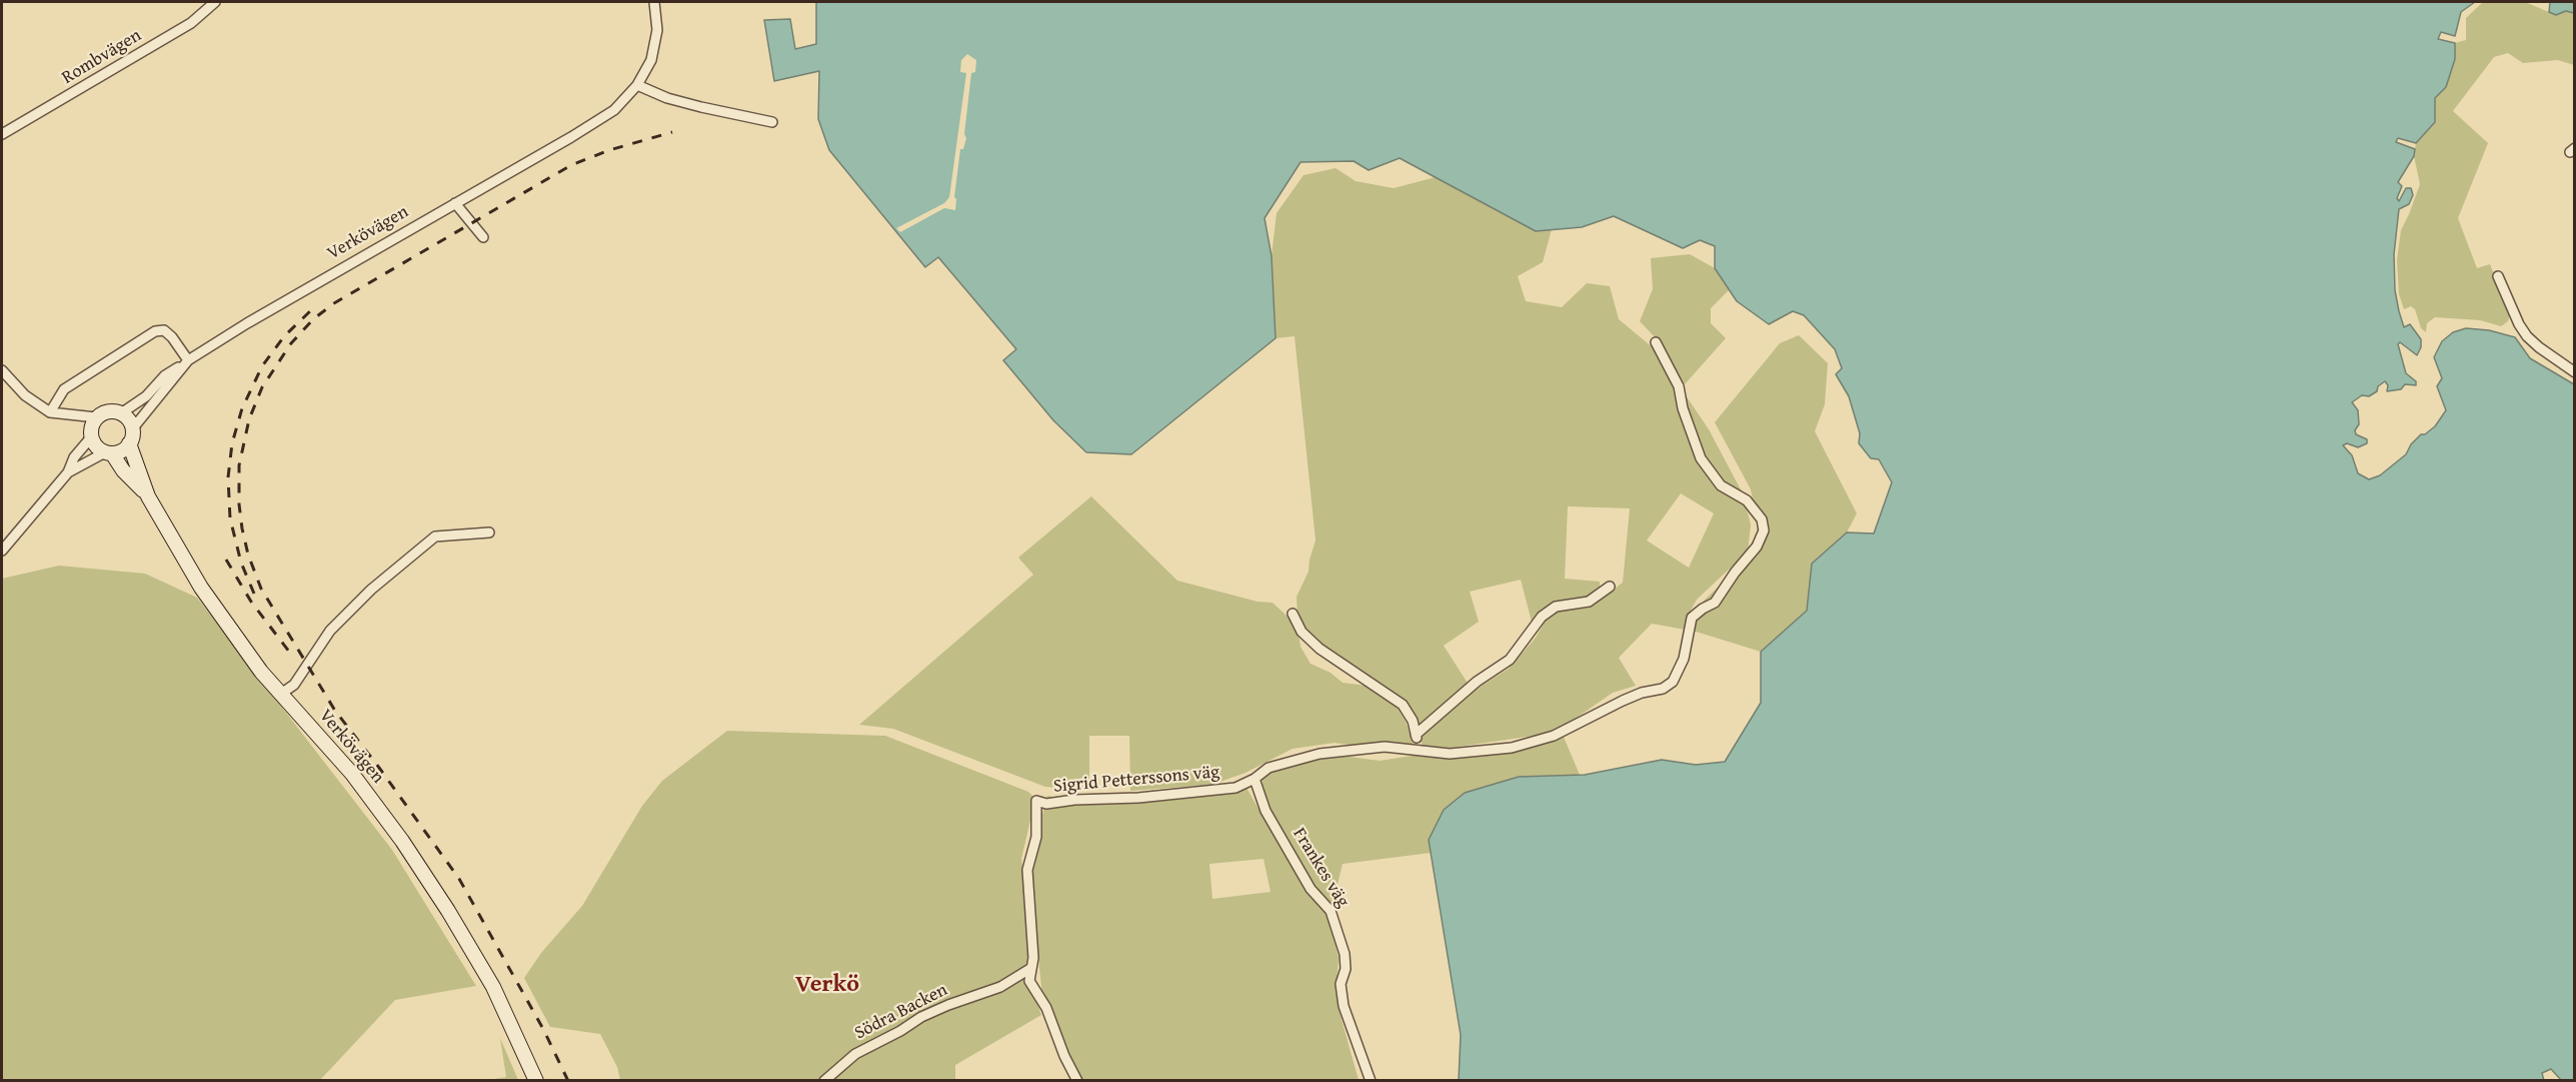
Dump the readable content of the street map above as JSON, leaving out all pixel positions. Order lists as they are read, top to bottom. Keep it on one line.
{"streets":{"main road":["Verkövägen"],"street":["Rombvägen","Sigrid Petterssons väg","Frankes väg","Södra Backen"]},"crossings":[["Sigrid Petterssons väg","Frankes väg"],["Sigrid Petterssons väg","Södra Backen"]],"districts":["Verkö"]}
